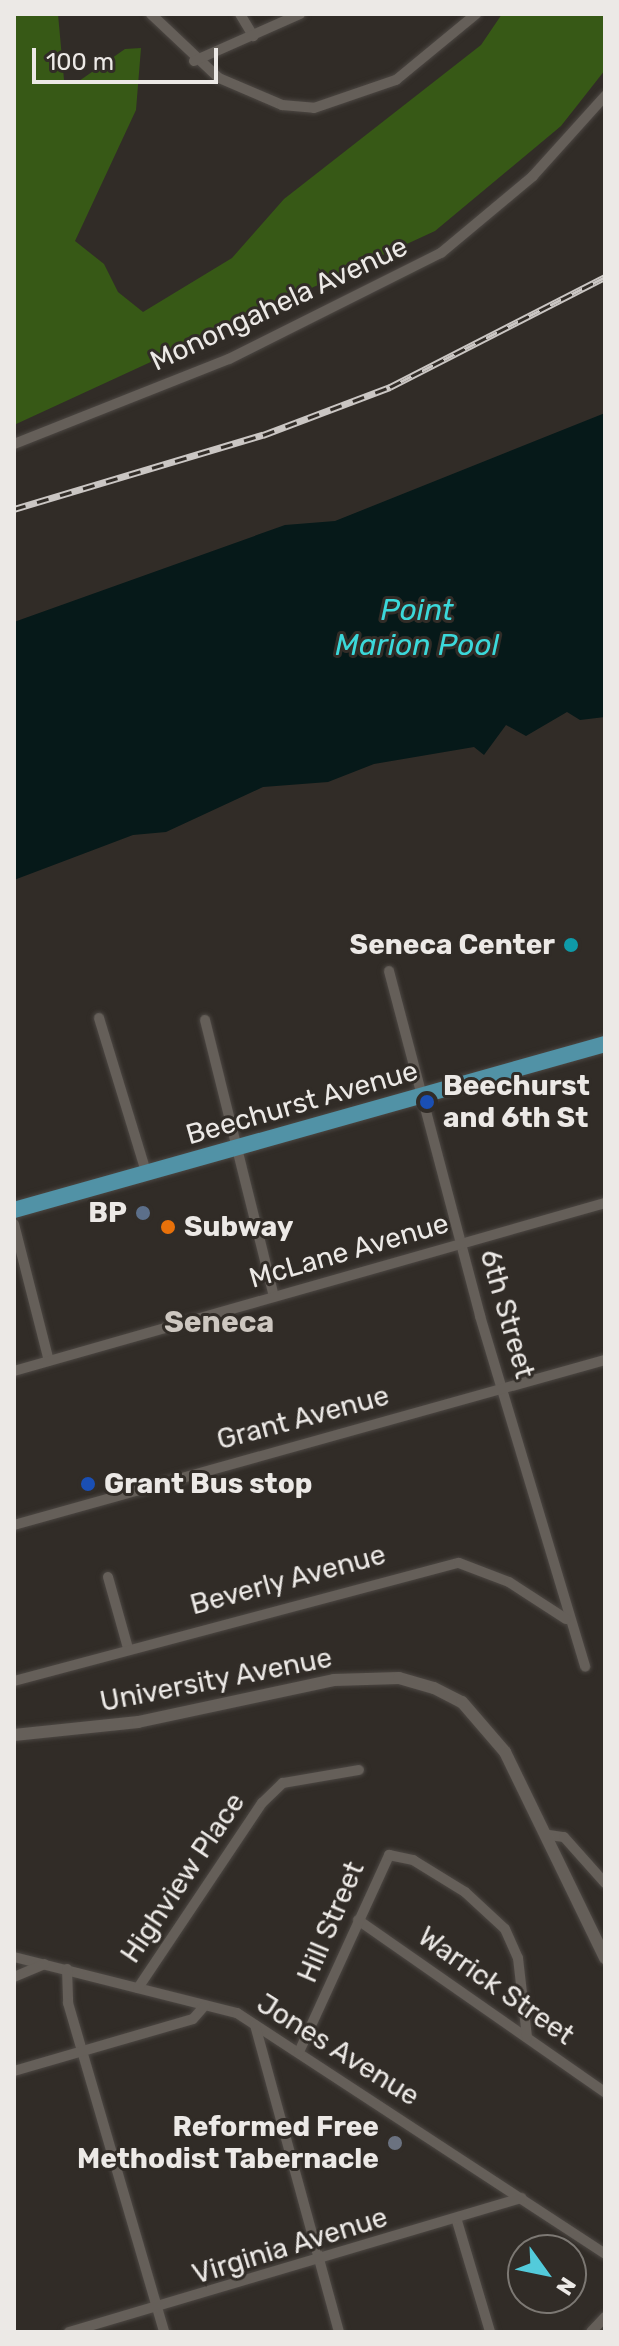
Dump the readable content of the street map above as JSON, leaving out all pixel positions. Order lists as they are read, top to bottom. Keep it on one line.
{"streets":{"main road":["Beechurst Avenue"],"street":["Monongahela Avenue","McLane Avenue","6th Street","Grant Avenue","Beverly Avenue","University Avenue","Highview Place","Hill Street","Warrick Street","Jones Avenue","Virginia Avenue"]},"crossings":[["Beechurst Avenue","6th Street"],["McLane Avenue","6th Street"],["6th Street","Grant Avenue"],["6th Street","Beverly Avenue"],["Highview Place","Jones Avenue"],["Hill Street","Warrick Street"],["Hill Street","Jones Avenue"],["Jones Avenue","Virginia Avenue"]],"districts":["Seneca"],"water":["Point Marion Pool"],"places":["Seneca Center","Beechurst and 6th St","BP","Subway","Grant Bus stop","Reformed Free Methodist Tabernacle"],"scale_bar":"100 m","north":"bottom right"}
